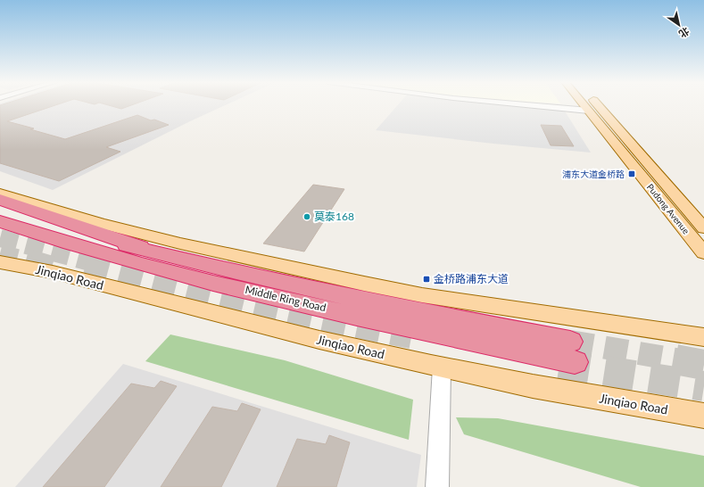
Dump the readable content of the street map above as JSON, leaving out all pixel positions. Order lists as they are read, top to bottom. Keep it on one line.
{"streets":{"highway":["Middle Ring Road"],"main road":["Pudong Avenue","Jinqiao Road"]},"places":{"transit":["浦东大道金桥路","金桥路浦东大道"],"other":["莫泰168"]},"north":"bottom right"}
